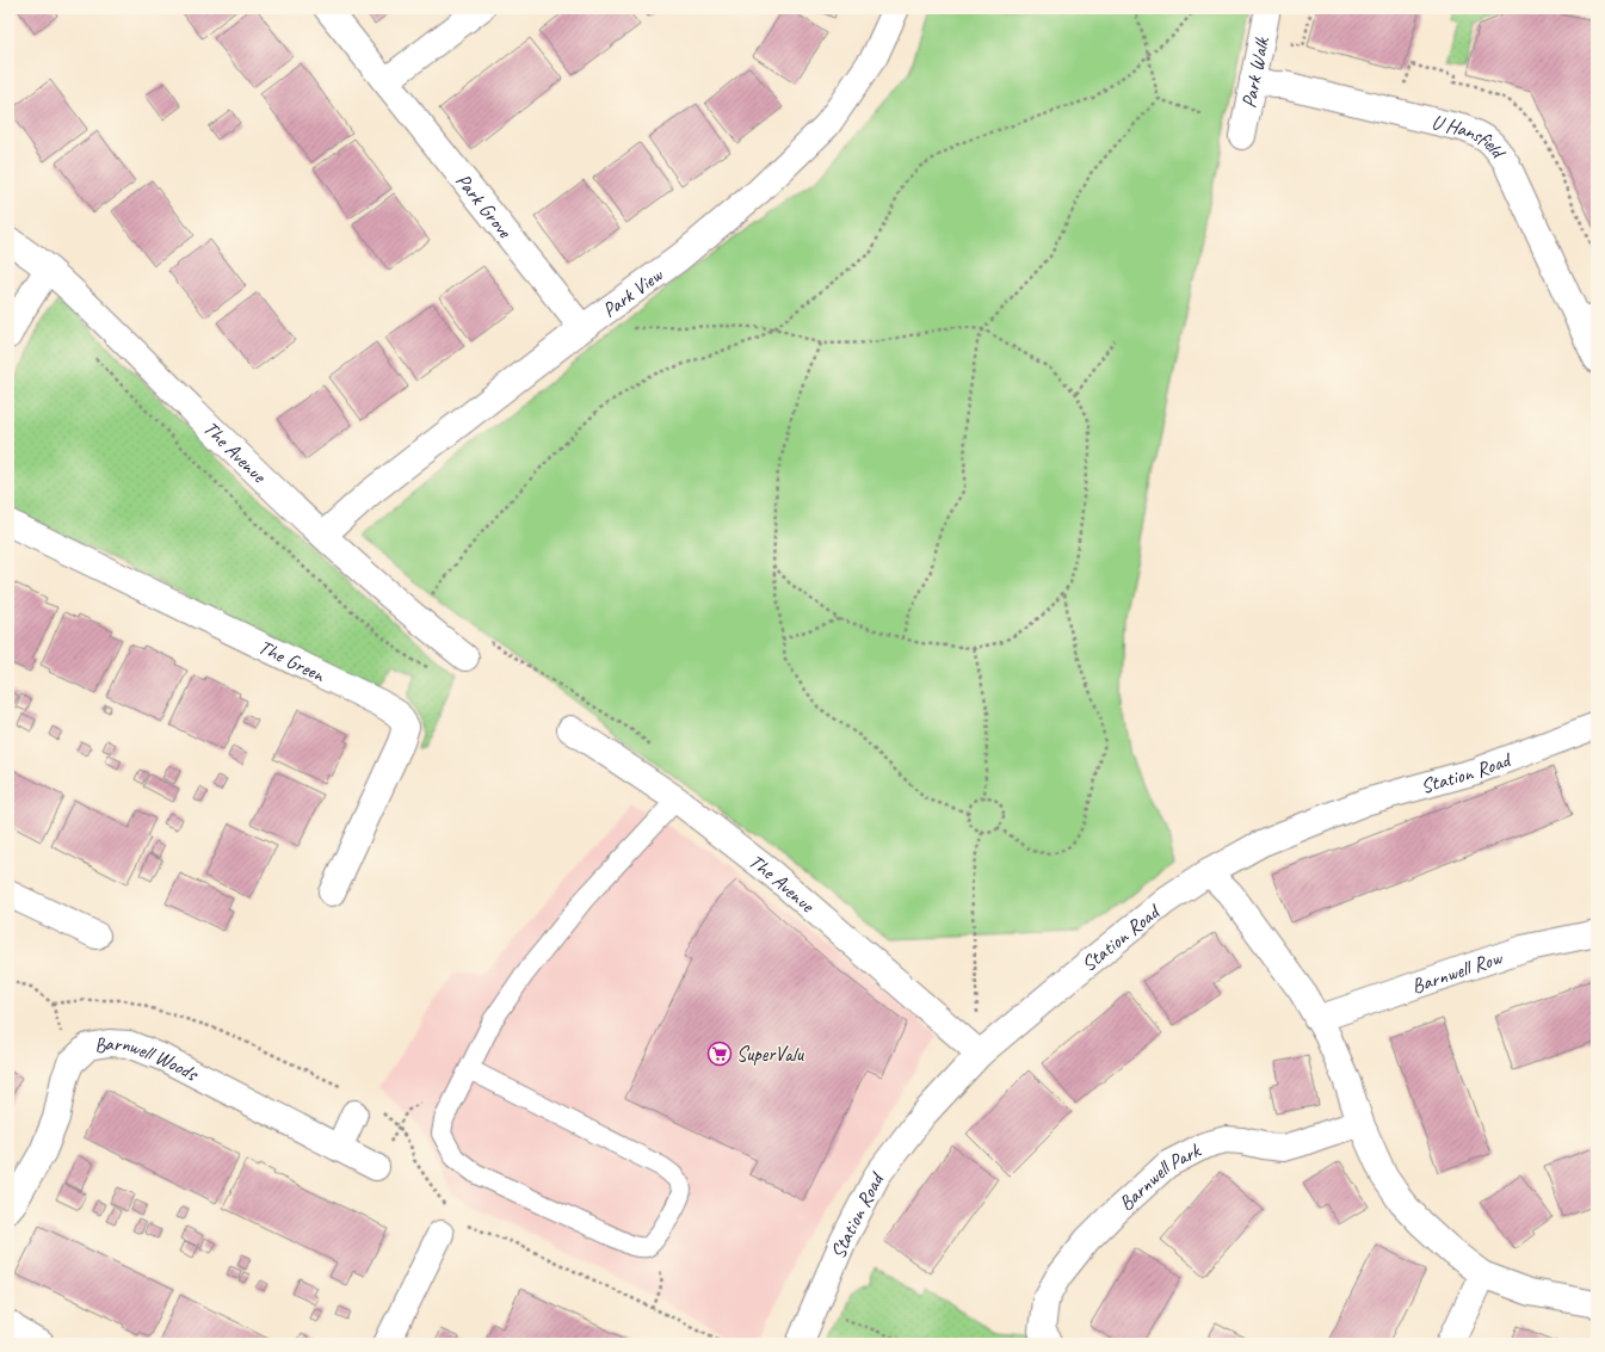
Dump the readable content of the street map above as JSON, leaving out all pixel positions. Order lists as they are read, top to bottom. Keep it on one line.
{"streets":{"street":["Park Walk","U Hansfield","Park Grove","Park View","The Avenue","The Green","Station Road","Barnwell Row","Barnwell Woods","Barnwell Park"]},"crossings":[["Park Walk","U Hansfield"],["Park Grove","Park View"],["Park View","The Avenue"],["The Avenue","Station Road"]],"places":{"supermarket":["SuperValu"]}}
